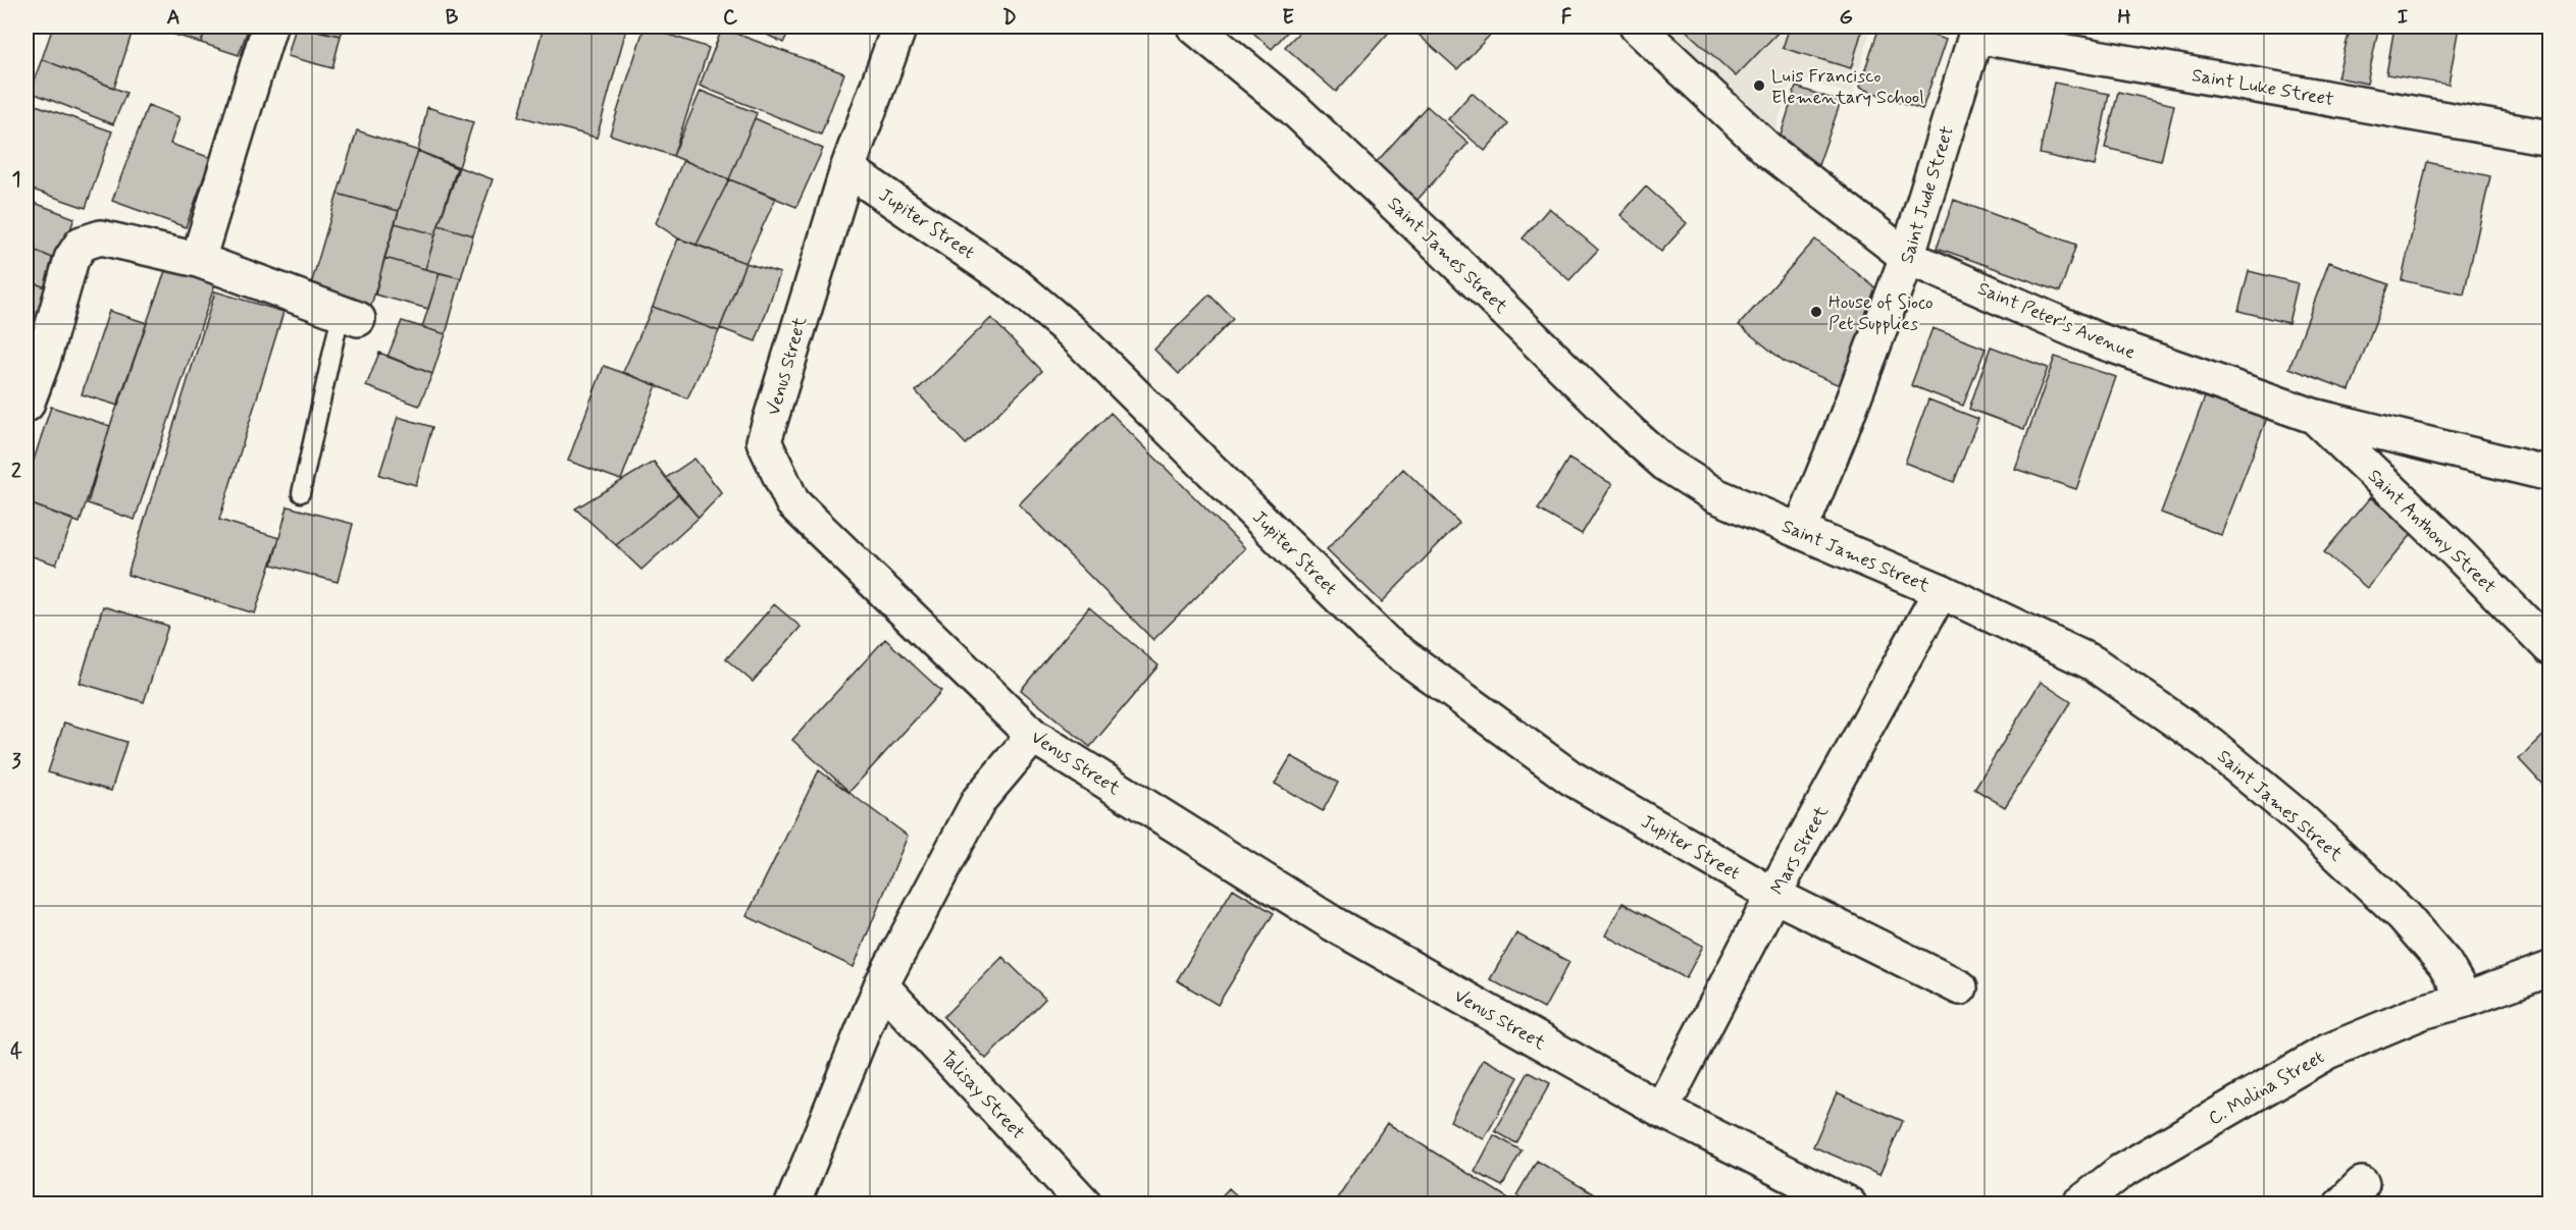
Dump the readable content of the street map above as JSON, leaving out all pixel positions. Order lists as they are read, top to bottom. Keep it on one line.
{"streets":{"street":["Saint Luke Street","Saint Jude Street","Jupiter Street","Saint James Street","Saint Peter's Avenue","Venus Street","Saint Anthony Street","Mars Street","C. Molina Street","Talisay Street"]},"crossings":[["Saint Luke Street","Saint Jude Street"],["Saint Jude Street","Saint James Street"],["Saint Jude Street","Saint Peter's Avenue"],["Jupiter Street","Venus Street"],["Jupiter Street","Mars Street"],["Saint James Street","Mars Street"],["Saint James Street","C. Molina Street"],["Saint Peter's Avenue","Saint Anthony Street"],["Venus Street","Mars Street"]],"places":["Luis Francisco Elementary School","House of Sioco Pet Supplies"],"grid":{"columns":["A","B","C","D","E","F","G","H","I"],"rows":["1","2","3","4"]}}
